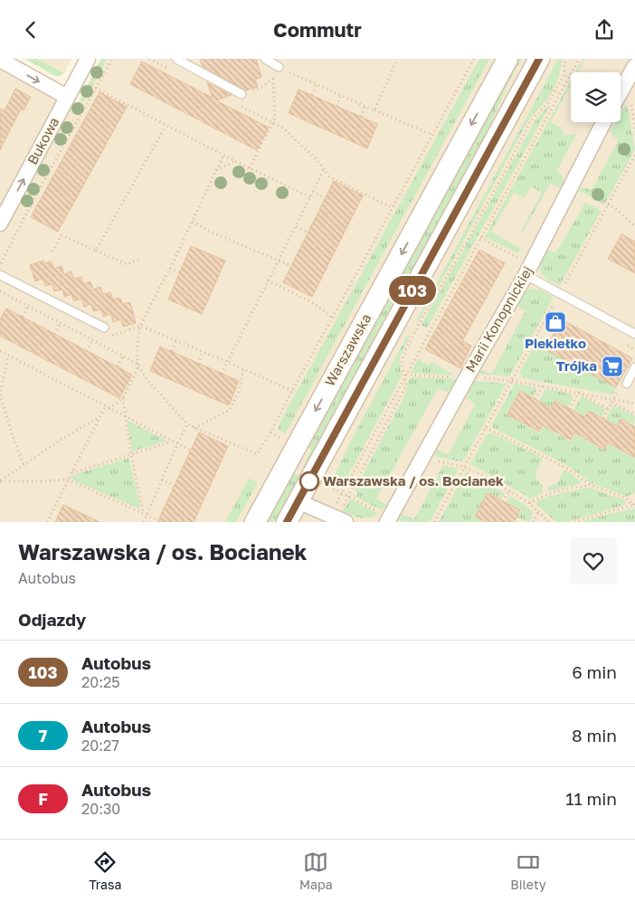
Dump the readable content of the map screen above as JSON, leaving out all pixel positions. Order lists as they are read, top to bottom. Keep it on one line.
{"streets":{"main road":["Warszawska"],"street":["Bukowa","Marii Konopnickiej"]},"one_way":["Bukowa"],"places":{"shop":["Piekiełko"],"supermarket":["Trójka"],"other":["Warszawska / os. Bocianek"]},"lines":["bus line 103"],"page":{"header":"Commutr","on_map":"103","heading":[["Warszawska / os. Bocianek","Autobus"],"Odjazdy"],"list":[{"mark":"103","name":"Autobus","note":"20:25","value":"6 min"},{"mark":"7","name":"Autobus","note":"20:27","value":"8 min"},{"mark":"F","name":"Autobus","note":"20:30","value":"11 min"}],"tabs":["Trasa","Mapa","Bilety"]}}
